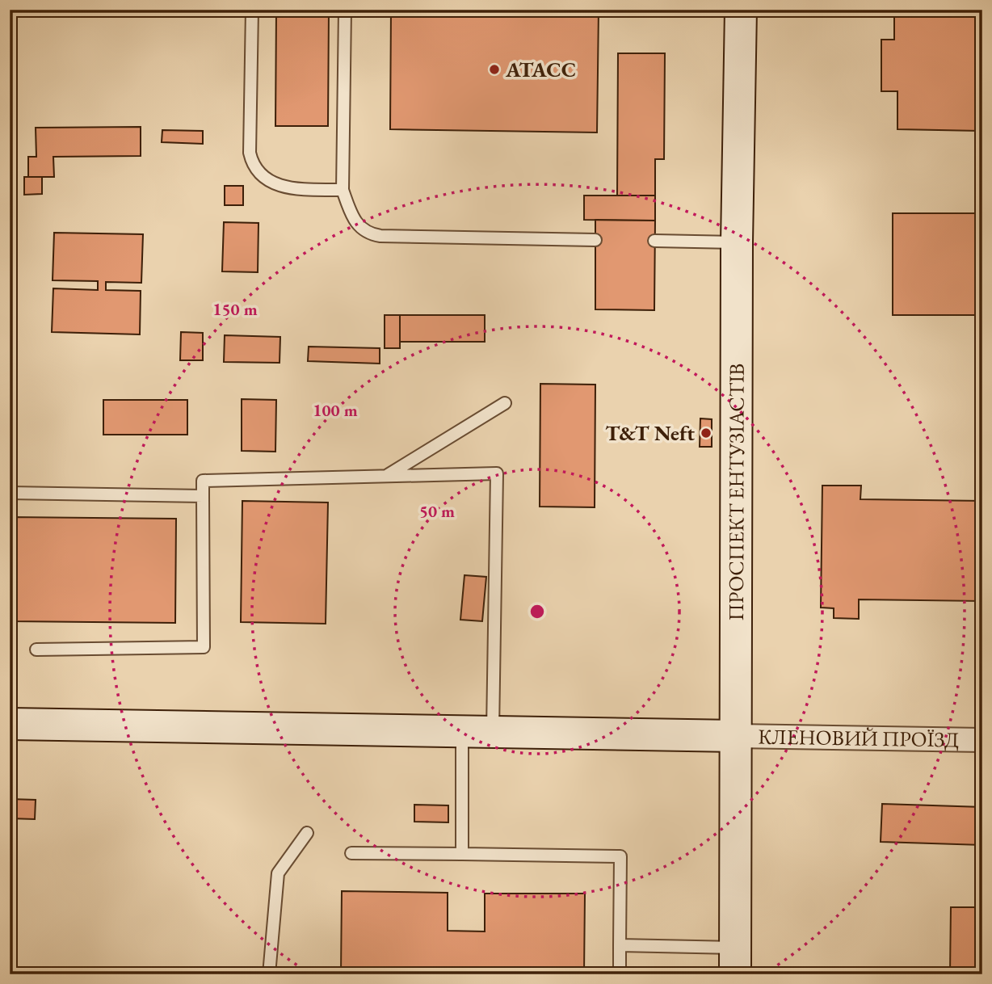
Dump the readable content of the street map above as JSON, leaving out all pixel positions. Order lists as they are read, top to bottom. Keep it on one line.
{"streets":{"street":["ПРОСПЕКТ ЕНТУЗІАСТІВ","КЛЕНОВИЙ ПРОЇЗД"]},"crossings":[["ПРОСПЕКТ ЕНТУЗІАСТІВ","КЛЕНОВИЙ ПРОЇЗД"]],"places":["АТАСС","T&T Neft"],"rings":["150 m","100 m","50 m"]}
